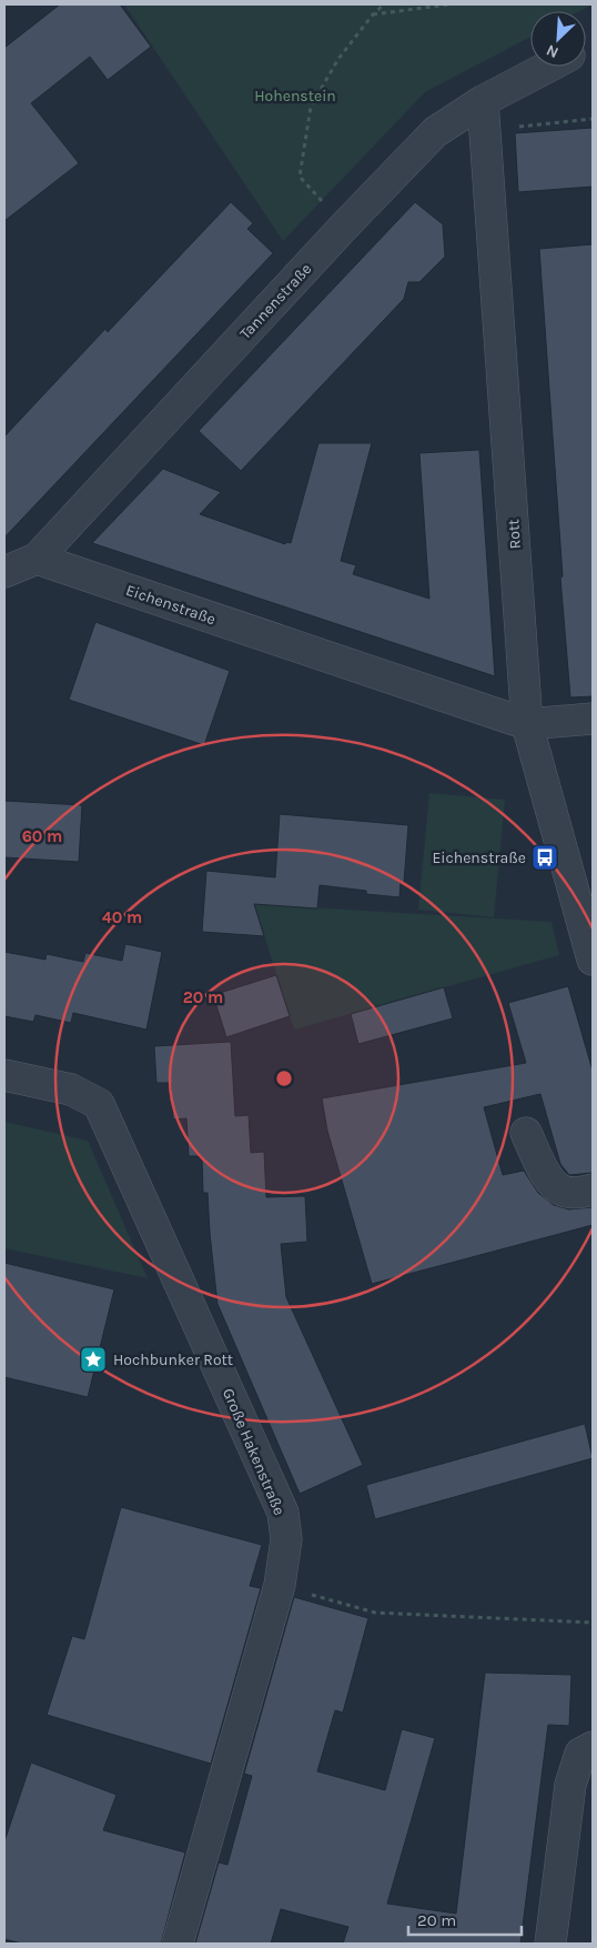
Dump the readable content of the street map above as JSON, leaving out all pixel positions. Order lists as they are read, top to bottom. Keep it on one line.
{"streets":{"street":["Tannenstraße","Rott","Eichenstraße","Große Hakenstraße"]},"crossings":[["Tannenstraße","Rott"],["Tannenstraße","Eichenstraße"],["Rott","Eichenstraße"]],"parks":["Hohenstein"],"places":{"bus stop":["Eichenstraße"],"place":["Hochbunker Rott"]},"scale_bar":"20 m","north":"bottom left","rings":["60 m","40 m","20 m"]}
